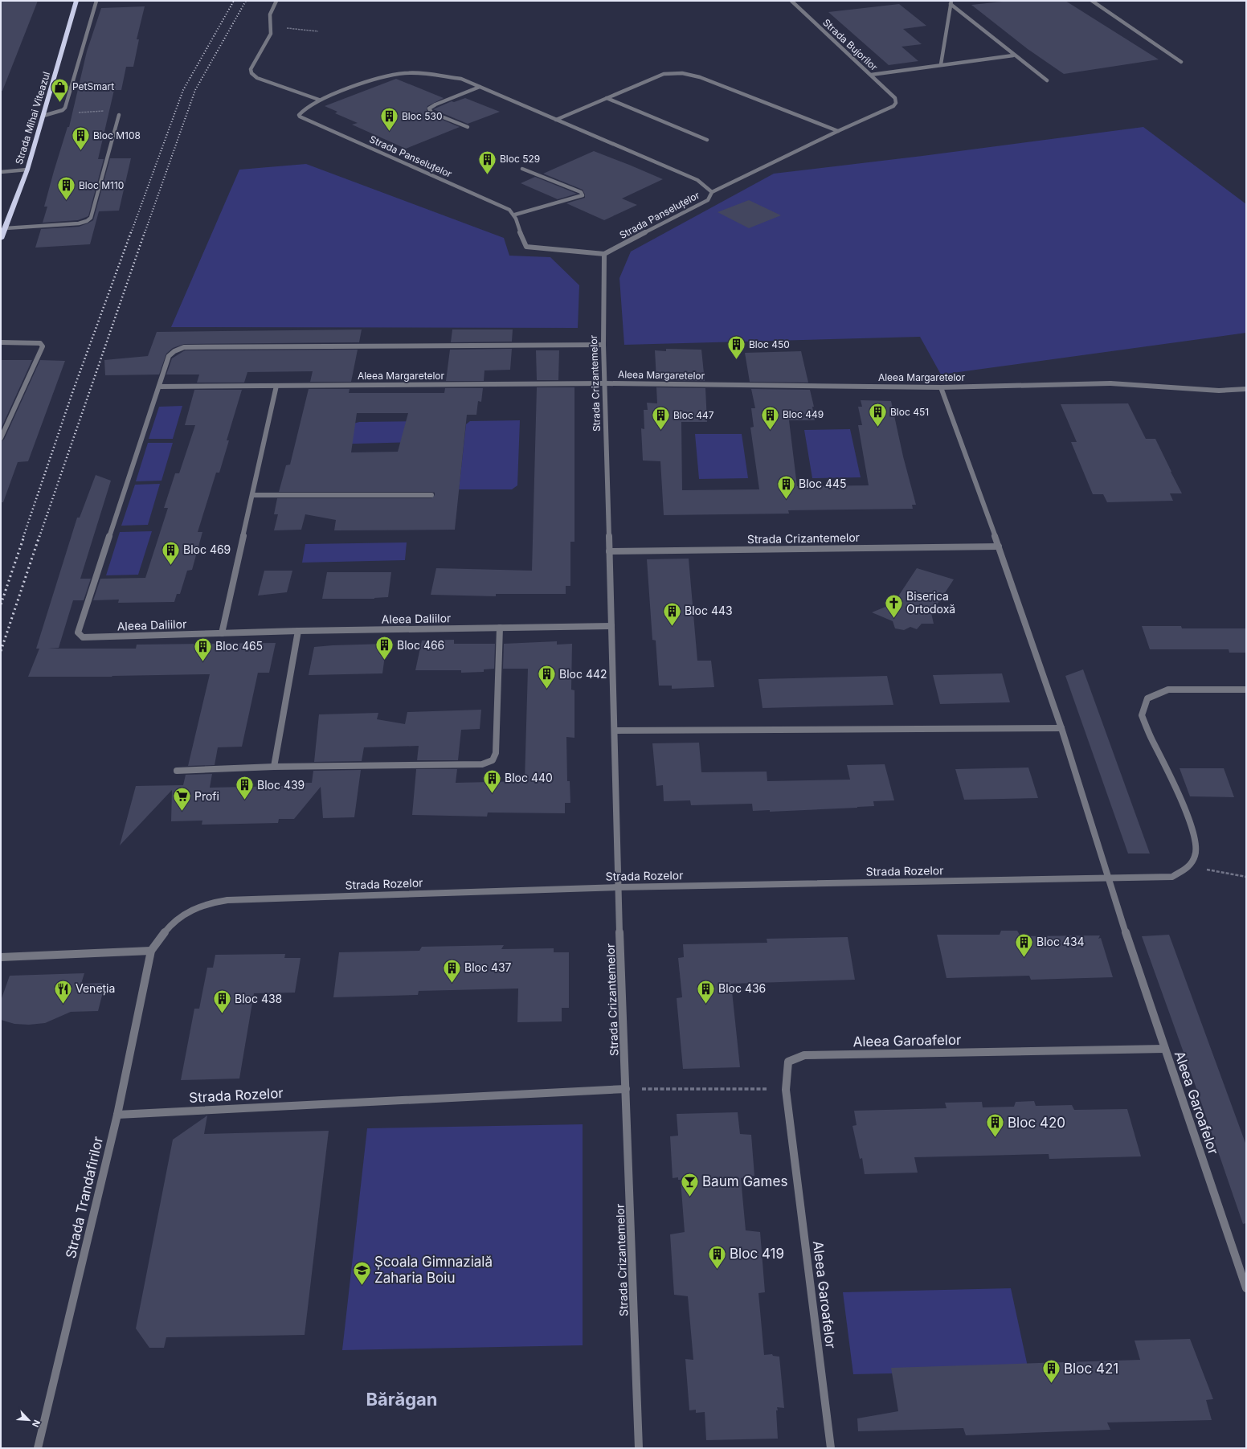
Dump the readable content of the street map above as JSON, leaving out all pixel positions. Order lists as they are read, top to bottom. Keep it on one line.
{"streets":{"highway":["Strada Mihai Viteazul"],"street":["Strada Bujorilor","Strada Panseluțelor","Aleea Margaretelor","Strada Crizantemelor","Aleea Daliilor","Strada Rozelor","Aleea Garoafelor","Strada Trandafirilor"]},"crossings":[["Strada Panseluțelor","Strada Crizantemelor"],["Aleea Margaretelor","Strada Crizantemelor"],["Aleea Margaretelor","Aleea Daliilor"],["Strada Crizantemelor","Aleea Daliilor"],["Strada Crizantemelor","Strada Rozelor"],["Strada Rozelor","Strada Trandafirilor"]],"districts":["Bărăgan"],"places":{"shop":["PetSmart"],"building":["Bloc 530","Bloc M108","Bloc 529","Bloc M110","Bloc 450","Bloc 451","Bloc 449","Bloc 447","Bloc 445","Bloc 469","Bloc 443","Bloc 466","Bloc 465","Bloc 442","Bloc 440","Bloc 439","Bloc 434","Bloc 437","Bloc 436","Bloc 438","Bloc 420","Bloc 419","Bloc 421"],"church":["Biserica Ortodoxă"],"supermarket":["Profi"],"restaurant":["Veneția"],"bar":["Baum Games"],"school or university":["Școala Gimnazială Zaharia Boiu"]},"north":"bottom right"}
